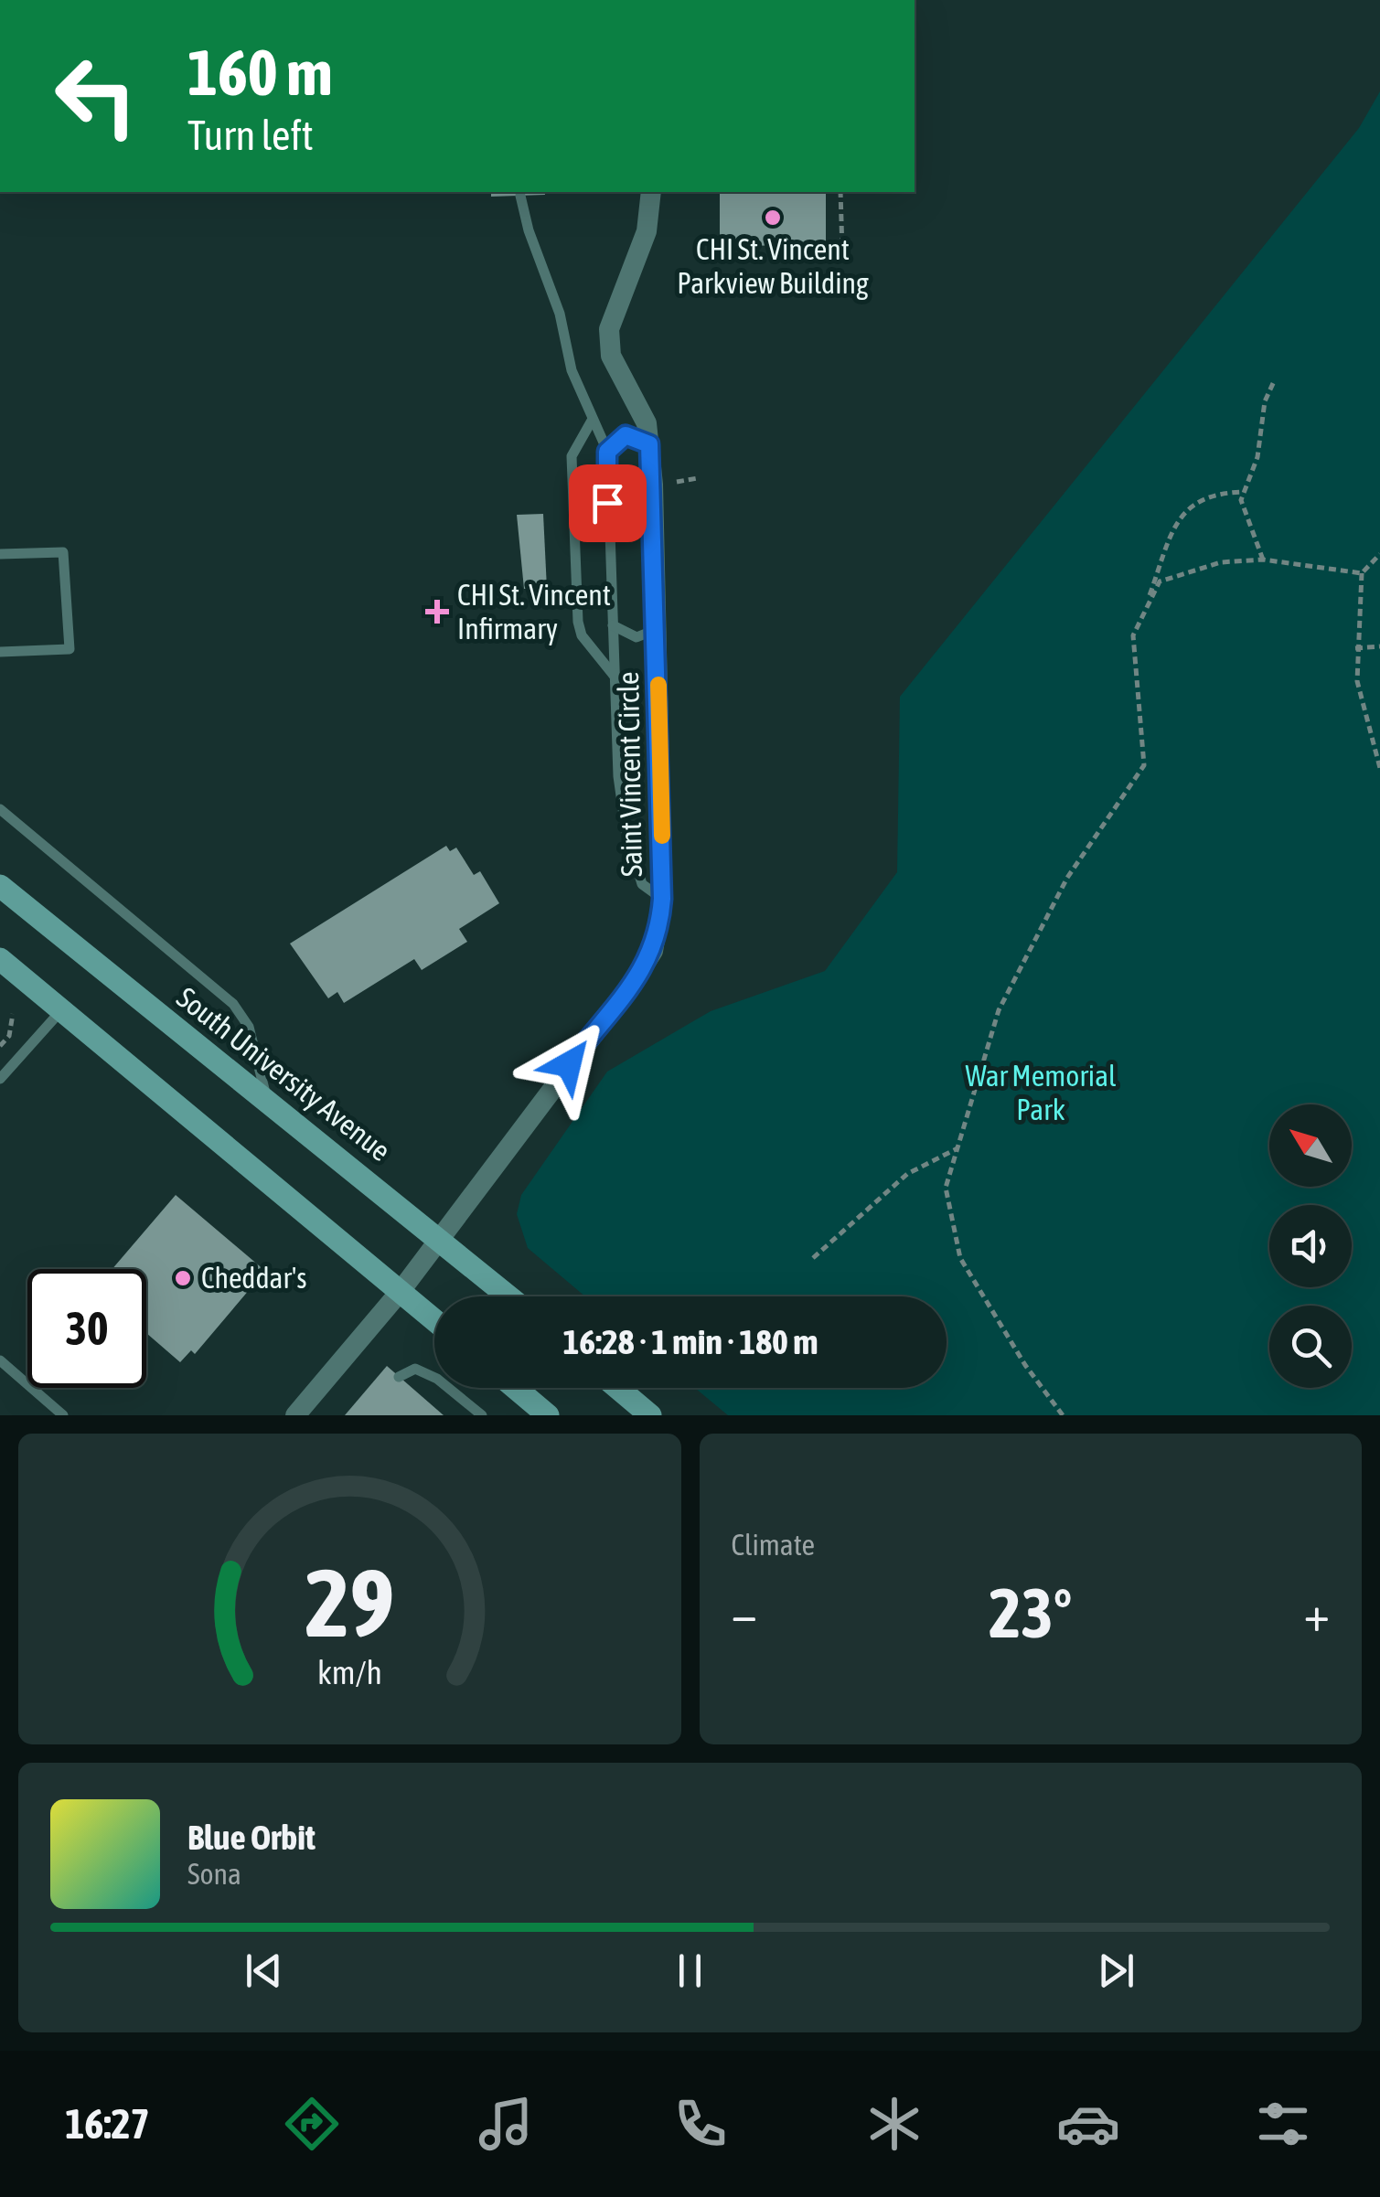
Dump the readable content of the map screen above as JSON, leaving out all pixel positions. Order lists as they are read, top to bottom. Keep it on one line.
{"streets":{"main road":["South University Avenue"],"street":["Saint Vincent Circle"]},"crossings":[["Saint Vincent Circle","South University Avenue"]],"parks":["War Memorial Park"],"places":{"other":["CHI St. Vincent Parkview Building","Cheddar's"],"health":["CHI St. Vincent Infirmary"]},"north":"top left","page":{"turn":["160 m","Turn left"],"limit":"30","trip":"16:28 · 1 min · 180 m","tile":"Climate","heat":["−","23°","+"],"song":["Blue Orbit","Sona"],"tabs":"16:27","gauge":["29","km/h"]}}
